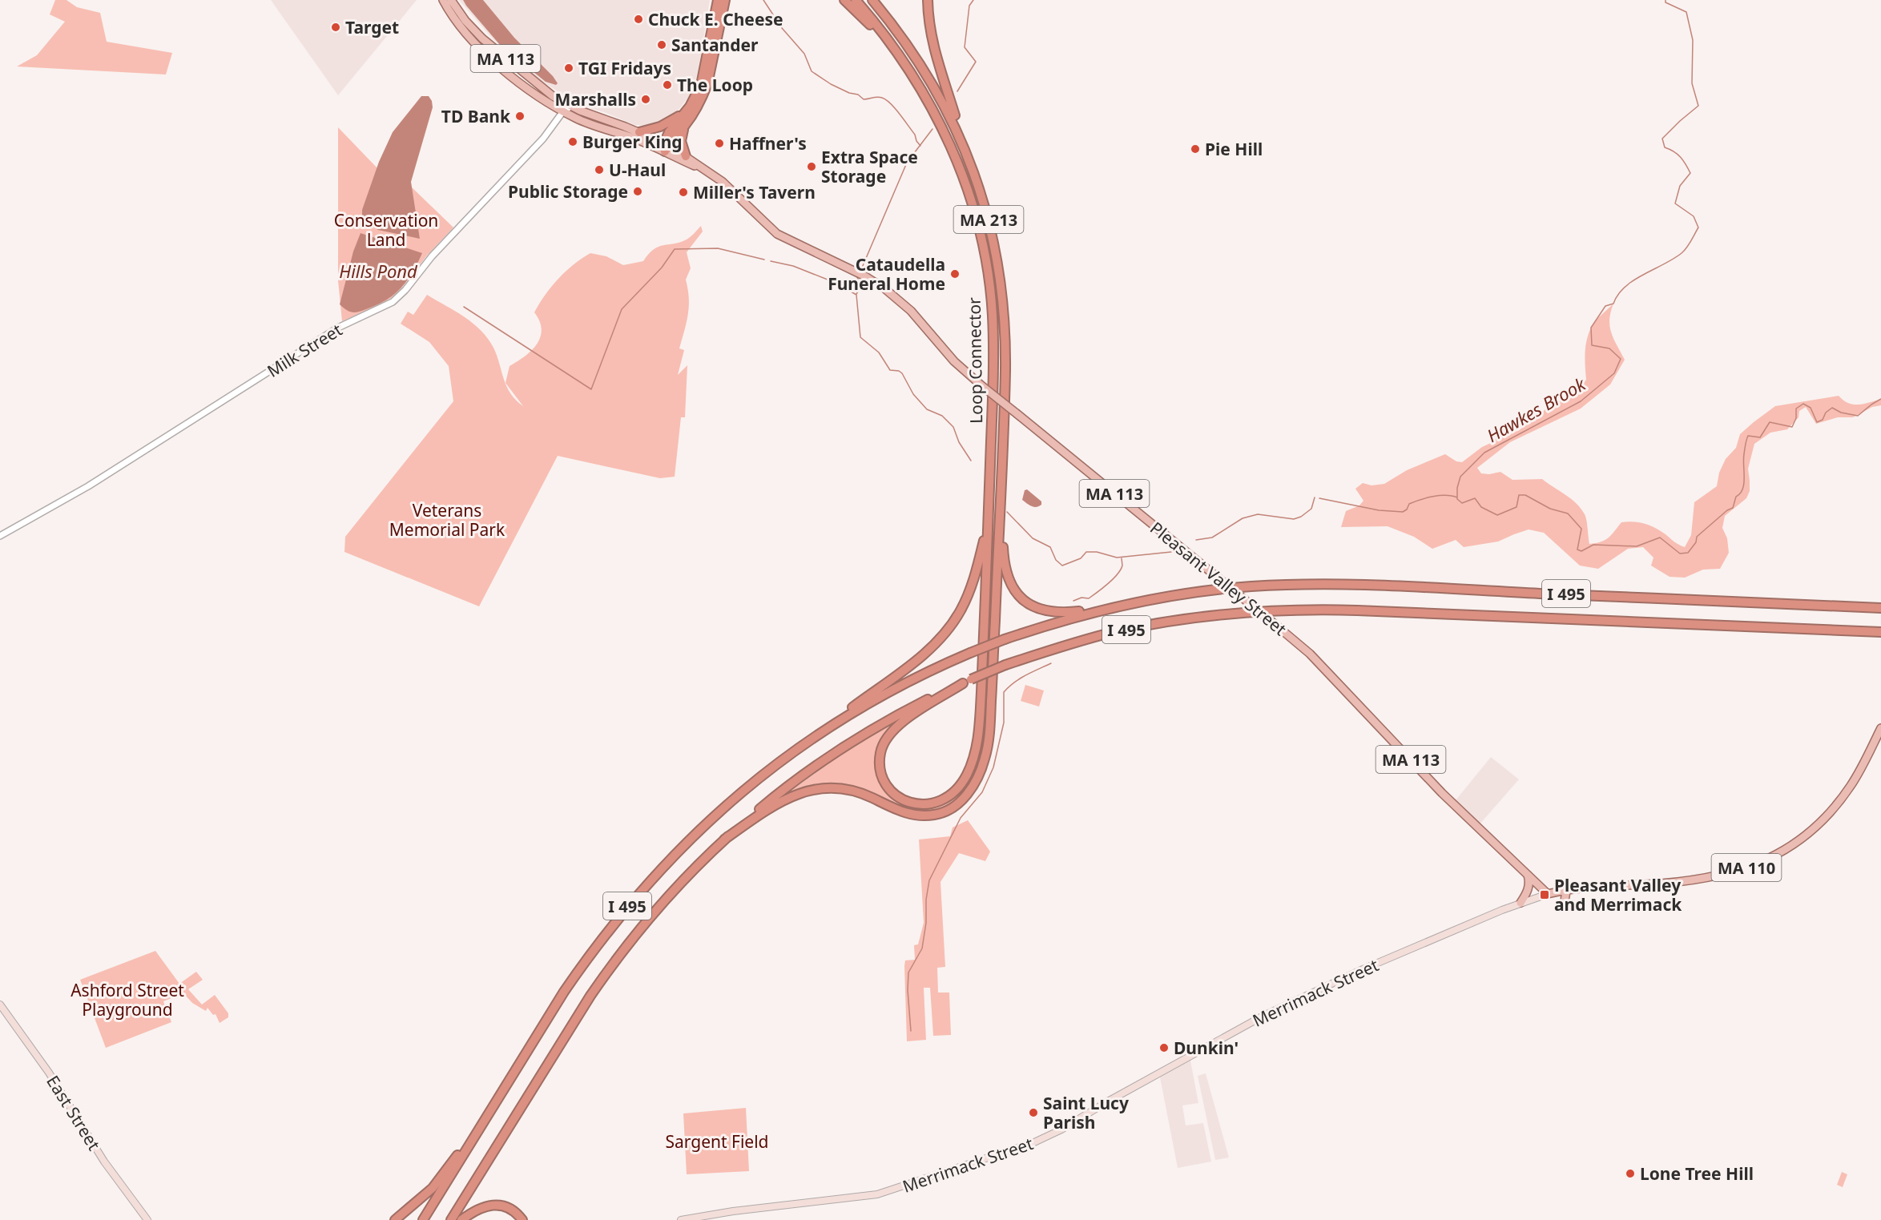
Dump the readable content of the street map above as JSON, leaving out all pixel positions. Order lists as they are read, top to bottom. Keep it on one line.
{"streets":{"highway":["MA 213","Loop Connector","I 495"],"main road":["MA 113","Pleasant Valley Street","MA 110","Merrimack Street","East Street"],"street":["Milk Street"]},"crossings":[["Milk Street","Pleasant Valley Street"],["Pleasant Valley Street","Merrimack Street"]],"water":["Hills Pond","Hawkes Brook"],"parks":["Conservation Land","Veterans Memorial Park","Ashford Street Playground","Sargent Field"],"places":{"other":["Chuck E. Cheese","Target","Santander","TGI Fridays","The Loop","Marshalls","TD Bank","Burger King","Haffner's","Pie Hill","Extra Space Storage","U-Haul","Public Storage","Miller's Tavern","Cataudella Funeral Home","Dunkin'","Saint Lucy Parish","Lone Tree Hill"],"transit":["Pleasant Valley and Merrimack"]}}
